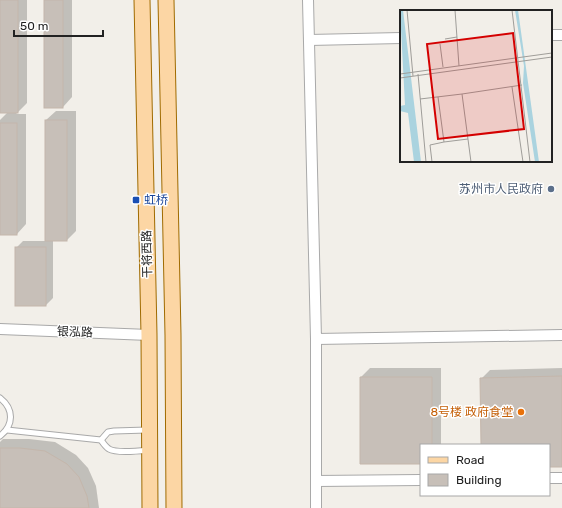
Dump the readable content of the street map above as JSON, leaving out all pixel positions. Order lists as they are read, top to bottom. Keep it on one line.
{"streets":{"main road":["干将西路"],"street":["银泓路"]},"crossings":[["干将西路","银泓路"]],"places":{"other":["苏州市人民政府","8号楼 政府食堂"],"transit":["虹桥"]},"legend":["Road","Building"],"scale_bar":"50 m"}
